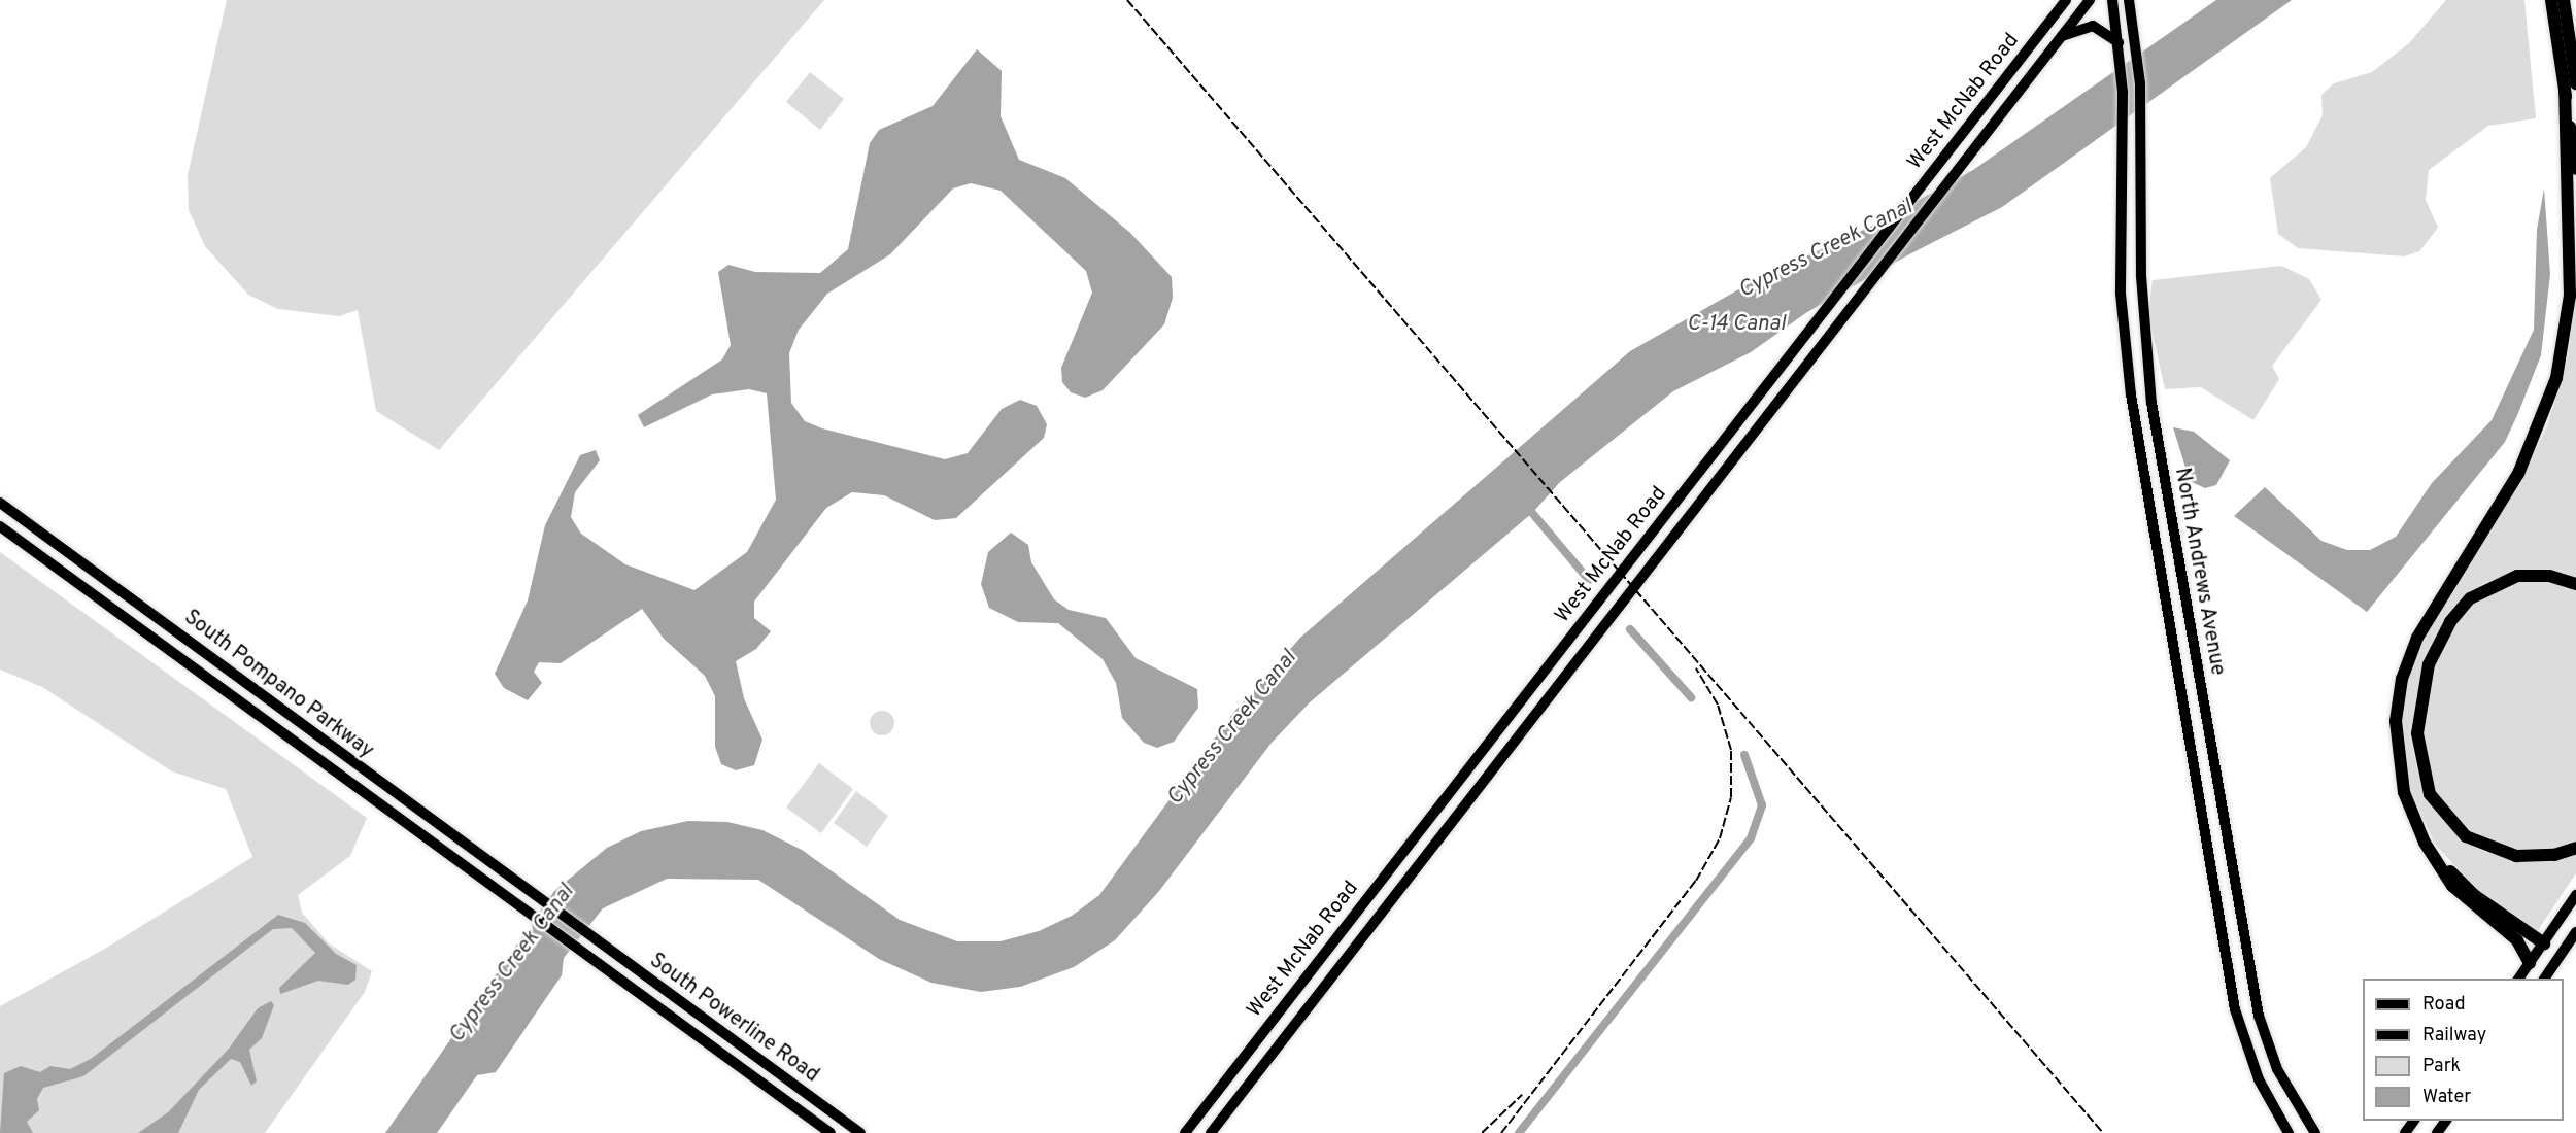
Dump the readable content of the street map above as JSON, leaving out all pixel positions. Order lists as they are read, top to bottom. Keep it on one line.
{"streets":{"main road":["West McNab Road","North Andrews Avenue","South Pompano Parkway","South Powerline Road"]},"crossings":[["South Pompano Parkway","South Powerline Road"]],"water":["Cypress Creek Canal","C-14 Canal"],"legend":["Road","Railway","Park","Water"]}
